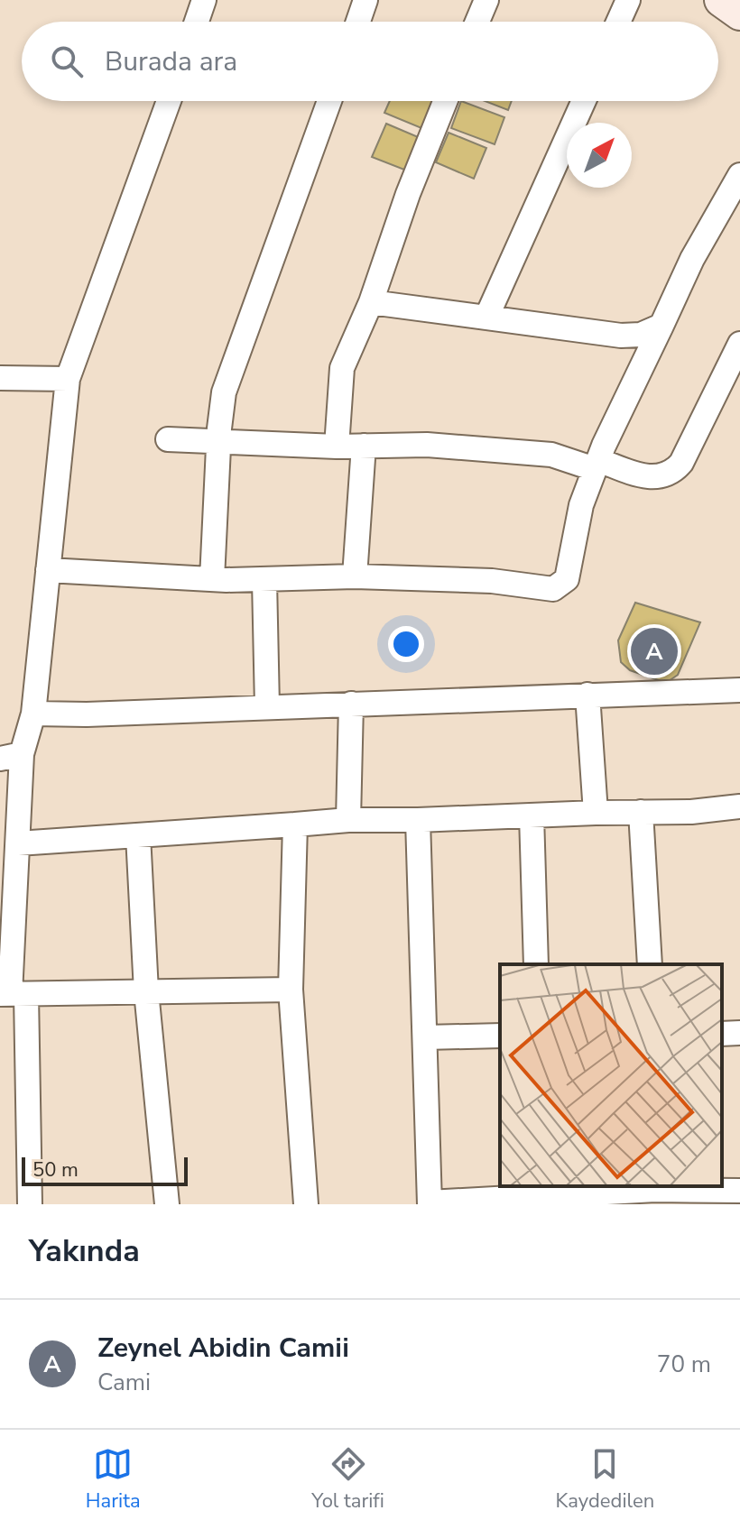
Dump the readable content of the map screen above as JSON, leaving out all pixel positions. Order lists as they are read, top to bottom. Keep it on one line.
{"scale_bar":"50 m","north":"top right","page":{"search":"Burada ara","pins":"A","scale":"50 m","heading":"Yakında","list":[{"mark":"A","name":"Zeynel Abidin Camii","note":"Cami","value":"70 m"}],"nav":["Harita","Yol tarifi","Kaydedilen"]}}
